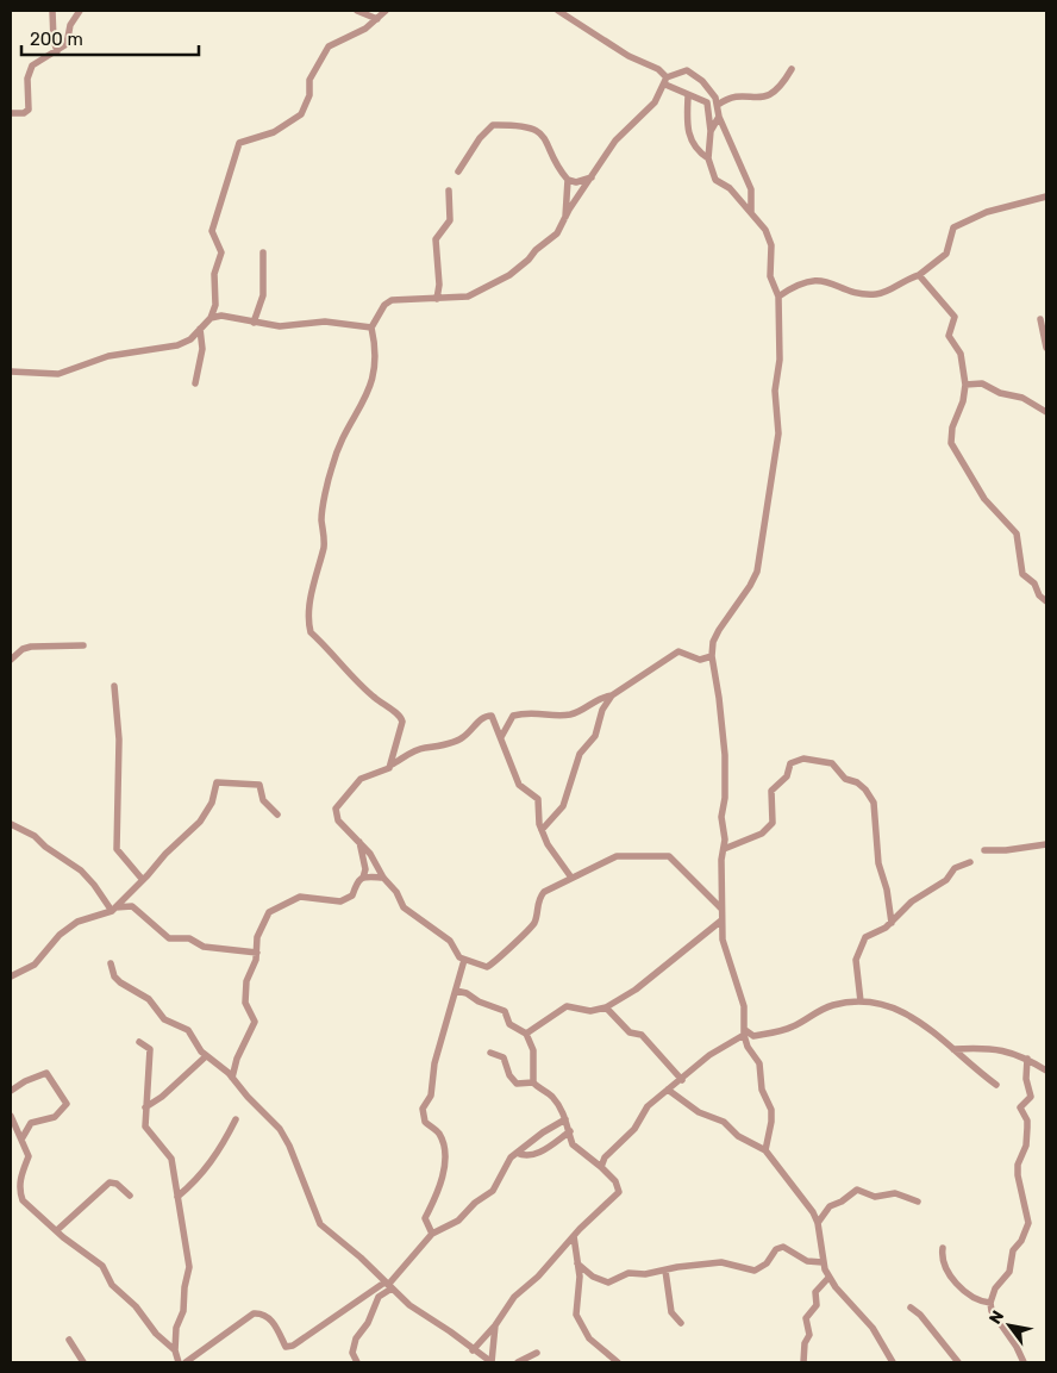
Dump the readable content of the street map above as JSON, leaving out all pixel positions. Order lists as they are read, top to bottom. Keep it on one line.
{"scale_bar":"200 m","north":"top left"}
